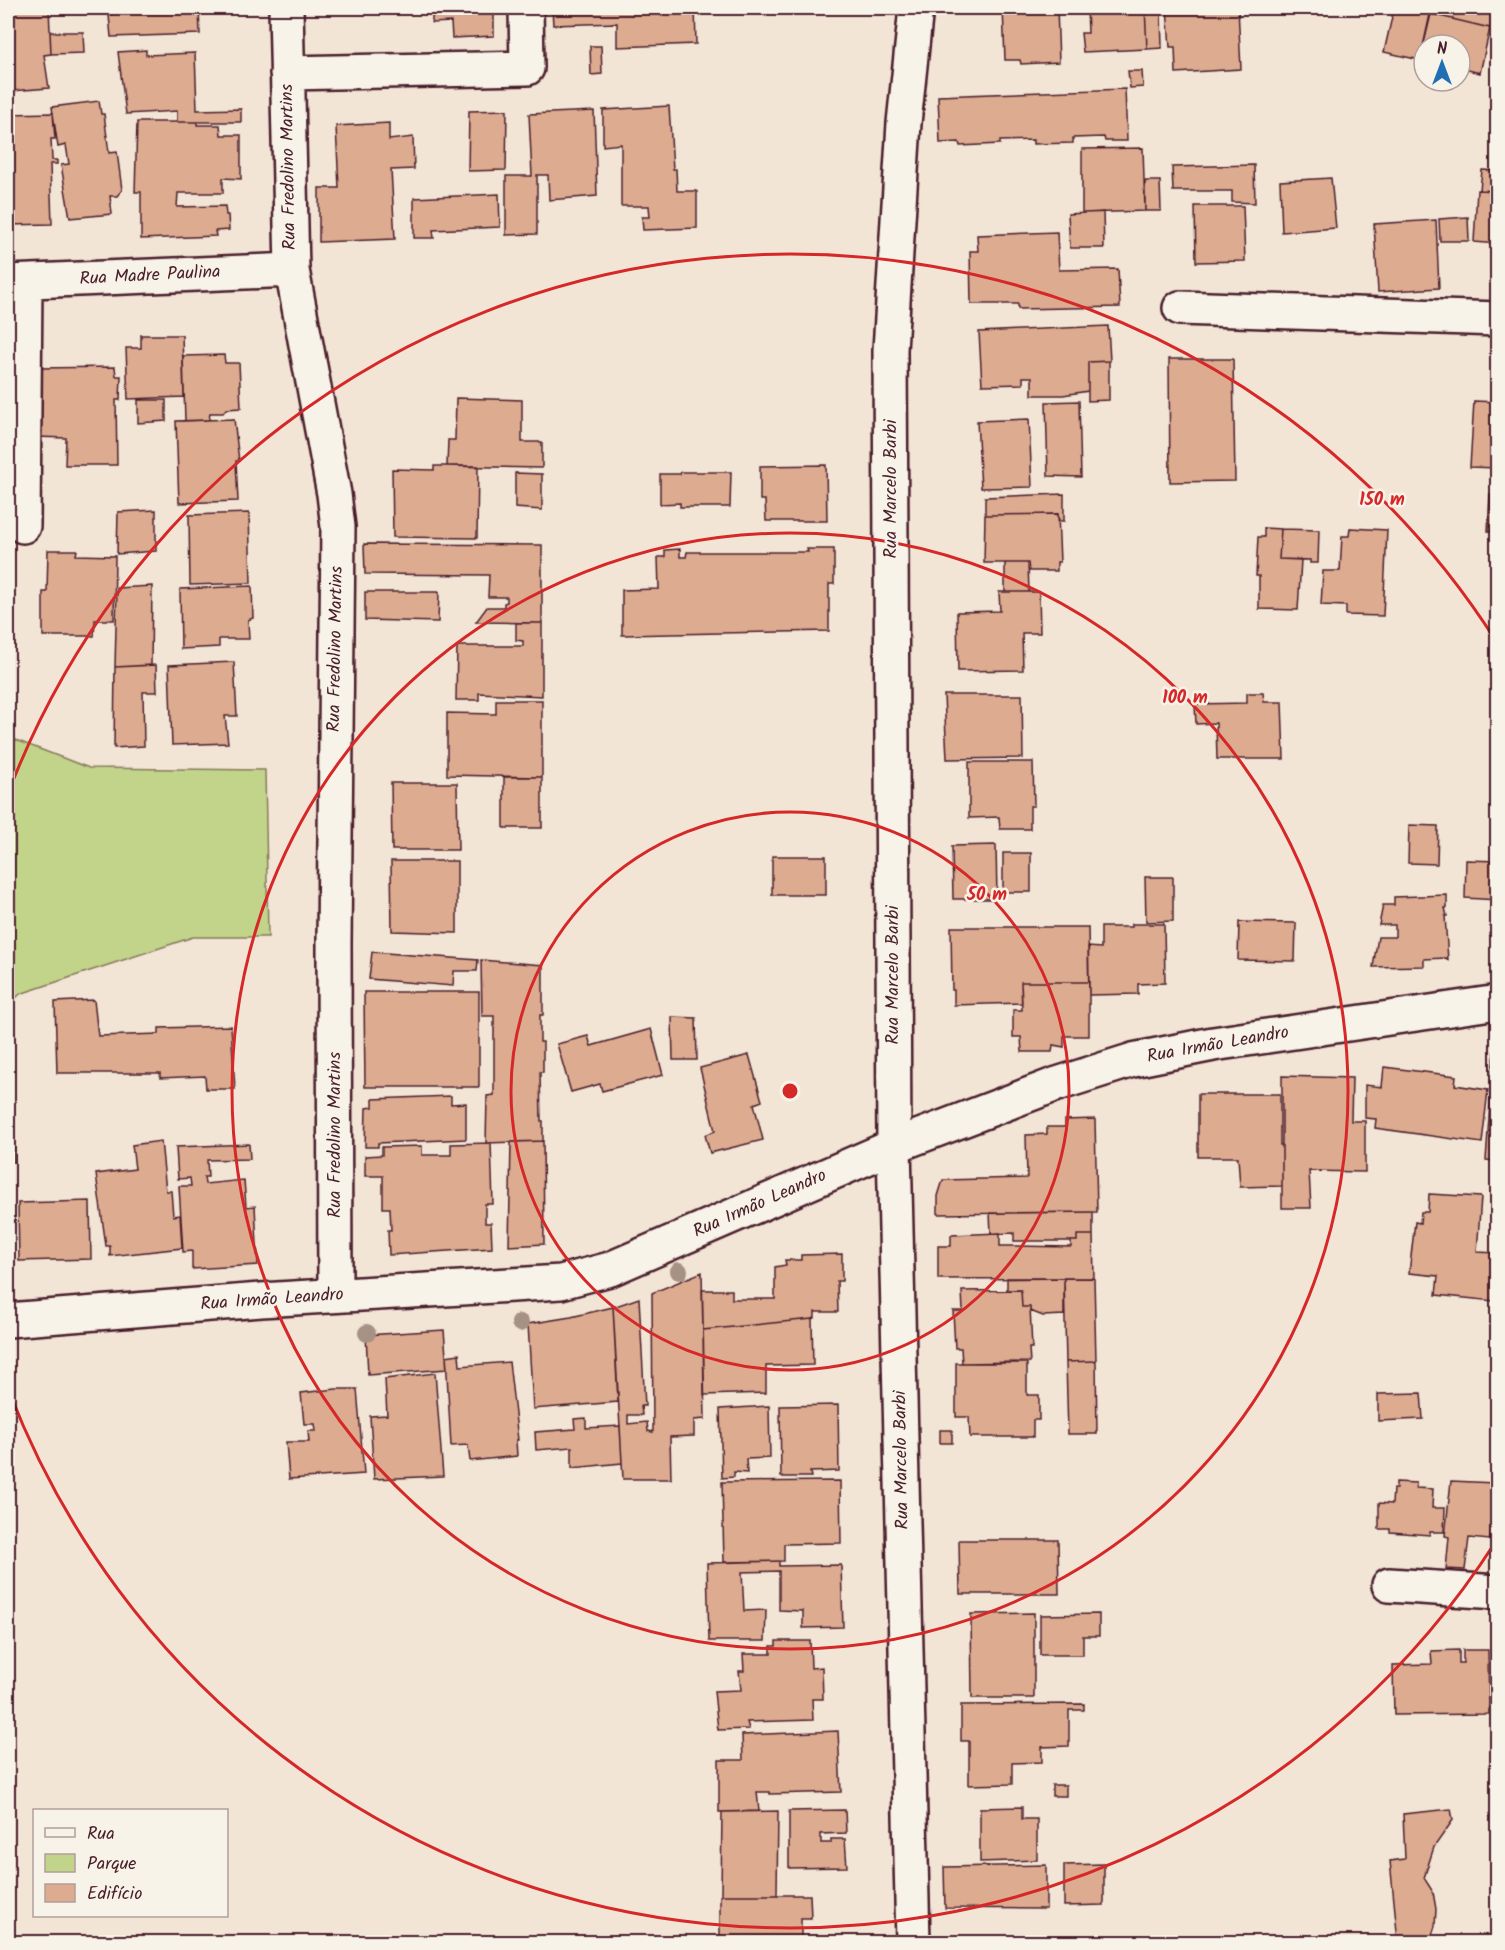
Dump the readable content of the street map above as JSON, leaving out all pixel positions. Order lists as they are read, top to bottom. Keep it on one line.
{"streets":{"street":["Rua Fredolino Martins","Rua Madre Paulina","Rua Marcelo Barbi","Rua Irmão Leandro"]},"crossings":[["Rua Fredolino Martins","Rua Madre Paulina"],["Rua Fredolino Martins","Rua Irmão Leandro"],["Rua Marcelo Barbi","Rua Irmão Leandro"]],"legend":["Rua","Parque","Edifício"],"north":"top","rings":["150 m","100 m","50 m"]}
